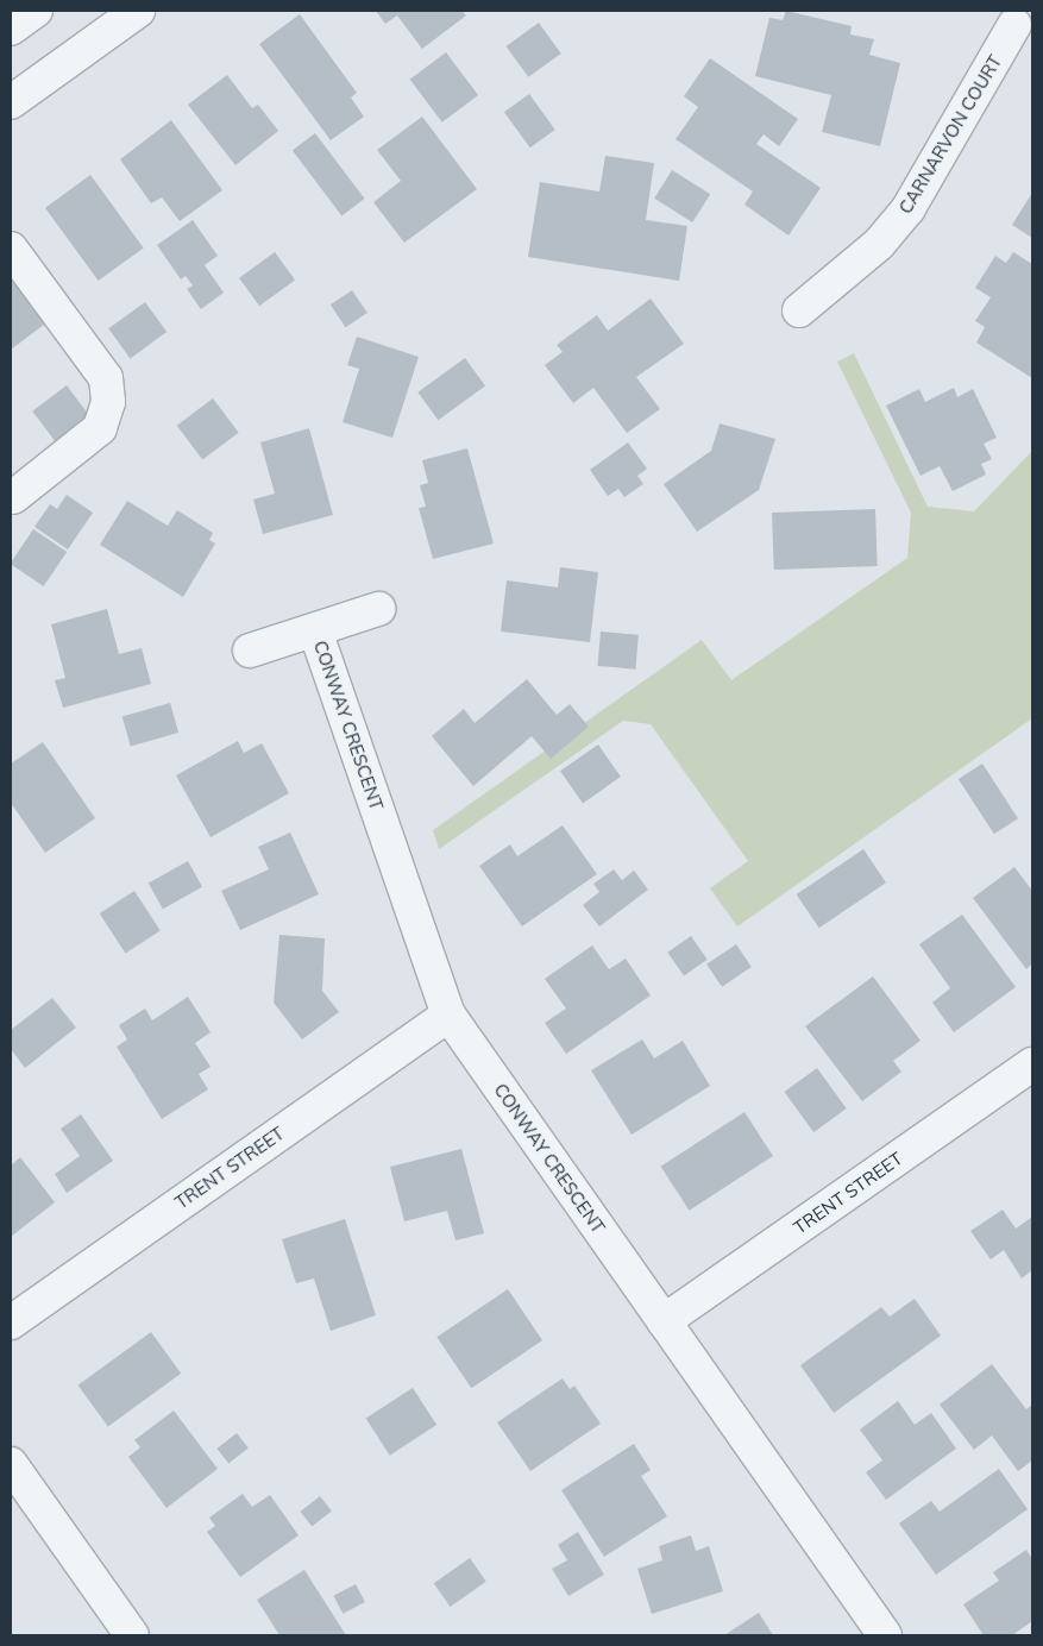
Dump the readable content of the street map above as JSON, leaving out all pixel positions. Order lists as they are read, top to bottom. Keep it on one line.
{"streets":{"street":["CARNARVON COURT","CONWAY CRESCENT","TRENT STREET"]},"crossings":[["CONWAY CRESCENT","TRENT STREET"]]}
